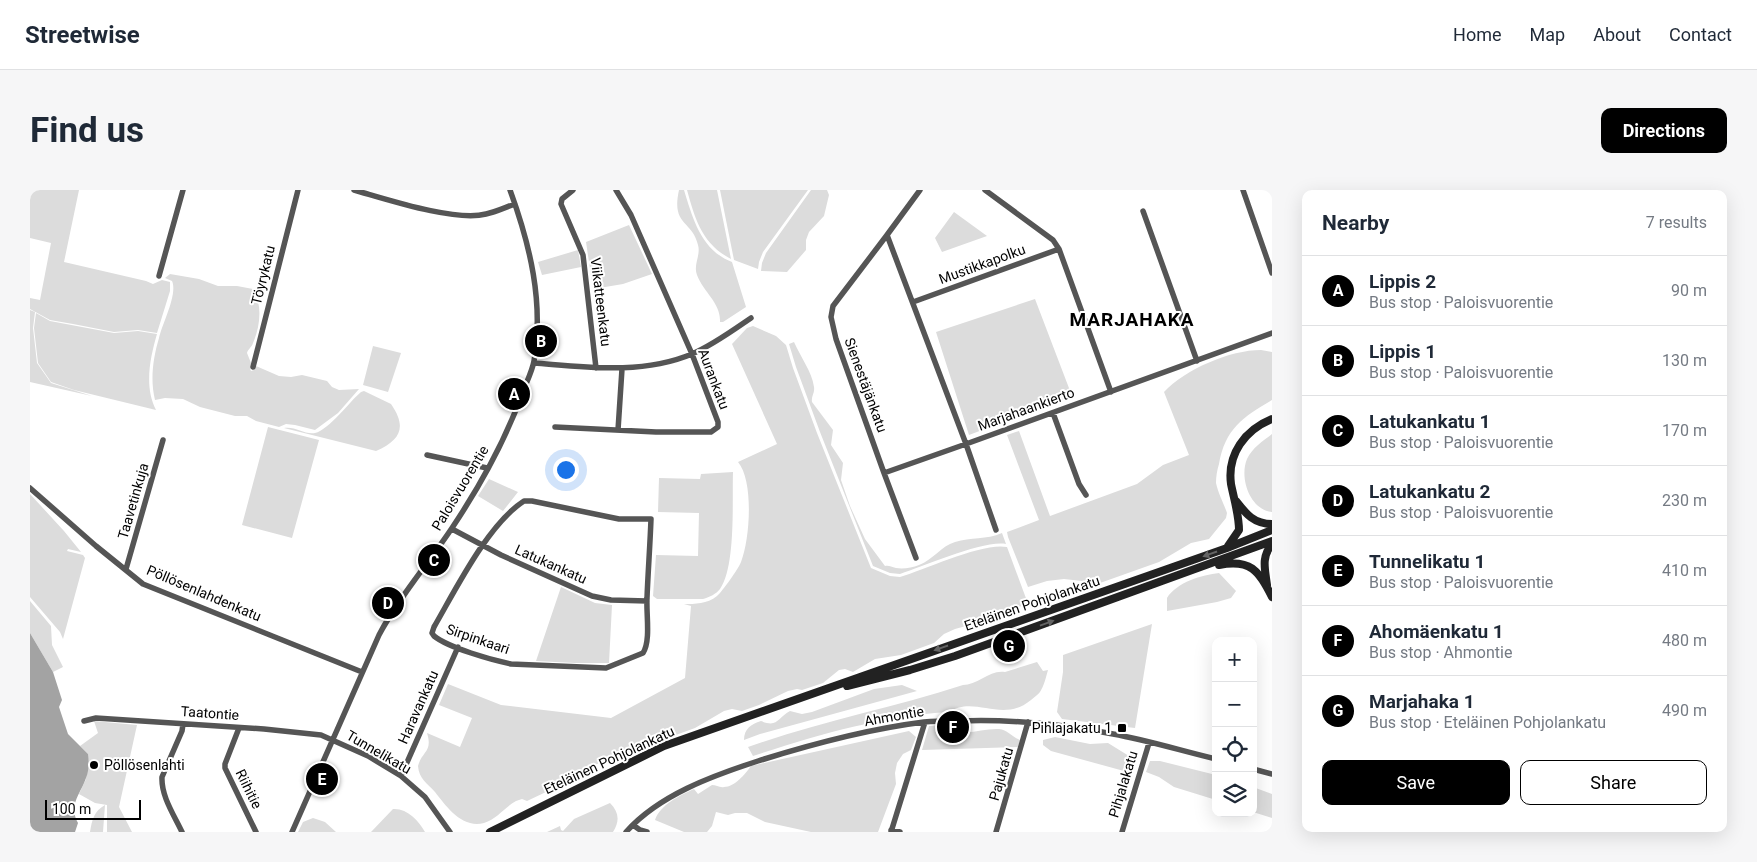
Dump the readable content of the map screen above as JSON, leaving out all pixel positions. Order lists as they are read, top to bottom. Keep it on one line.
{"streets":{"main road":["Eteläinen Pohjolankatu"],"street":["Mustikkapolku","Töyrykatu","Viikatteenkatu","Aurankatu","Sienestäjänkatu","Marjahaankierto","Paloisvuorentie","Taavetinkuja","Latukankatu","Pöllösenlahdenkatu","Sirpinkaari","Haravankatu","Taatontie","Ahmontie","Tunnelikatu","Pajukatu","Pihjalakatu","Riihitie"]},"crossings":[["Mustikkapolku","Marjahaankierto"],["Sienestäjänkatu","Marjahaankierto"],["Paloisvuorentie","Latukankatu"],["Paloisvuorentie","Pöllösenlahdenkatu"],["Paloisvuorentie","Taatontie"],["Paloisvuorentie","Tunnelikatu"],["Taavetinkuja","Pöllösenlahdenkatu"],["Latukankatu","Sirpinkaari"],["Sirpinkaari","Haravankatu"],["Haravankatu","Tunnelikatu"],["Taatontie","Tunnelikatu"],["Taatontie","Riihitie"],["Ahmontie","Pajukatu"],["Ahmontie","Pihjalakatu"]],"districts":["MARJAHAKA"],"places":{"transit":["Pihlajakatu 1"],"other":["Pöllösenlahti"]},"scale_bar":"100 m","page":{"header":"Streetwise","nav":["Home","Map","About","Contact"],"buttons":["Directions",["Save","Share"]],"title":"Find us","heading":["Nearby","7 results"],"list":[{"mark":"A","name":"Lippis 2","note":"Bus stop · Paloisvuorentie","value":"90 m"},{"mark":"B","name":"Lippis 1","note":"Bus stop · Paloisvuorentie","value":"130 m"},{"mark":"C","name":"Latukankatu 1","note":"Bus stop · Paloisvuorentie","value":"170 m"},{"mark":"D","name":"Latukankatu 2","note":"Bus stop · Paloisvuorentie","value":"230 m"},{"mark":"E","name":"Tunnelikatu 1","note":"Bus stop · Paloisvuorentie","value":"410 m"},{"mark":"F","name":"Ahomäenkatu 1","note":"Bus stop · Ahmontie","value":"480 m"},{"mark":"G","name":"Marjahaka 1","note":"Bus stop · Eteläinen Pohjolankatu","value":"490 m"}],"pins":["B","A","C","D","G","F","E"],"map_buttons":["+","−"],"scale":"100 m"}}
